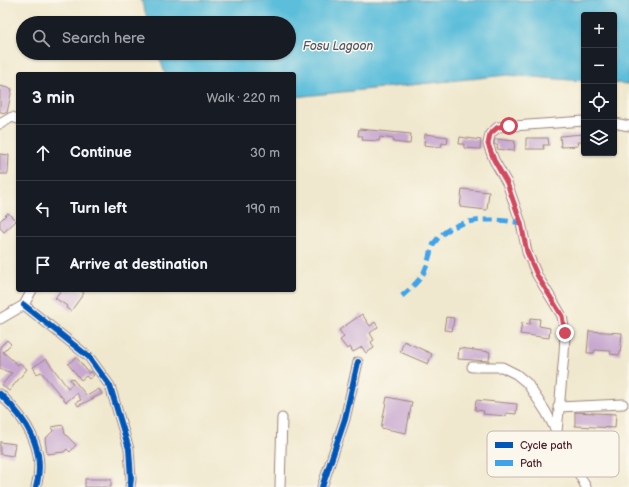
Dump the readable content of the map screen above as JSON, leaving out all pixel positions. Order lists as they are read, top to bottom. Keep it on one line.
{"water":["Fosu Lagoon"],"legend":["Cycle path","Path"],"page":{"map_buttons":["+","−"],"search":"Search here","heading":["3 min","Walk · 220 m"],"list":[["Continue","30 m"],["Turn left","190 m"],"Arrive at destination"]}}
